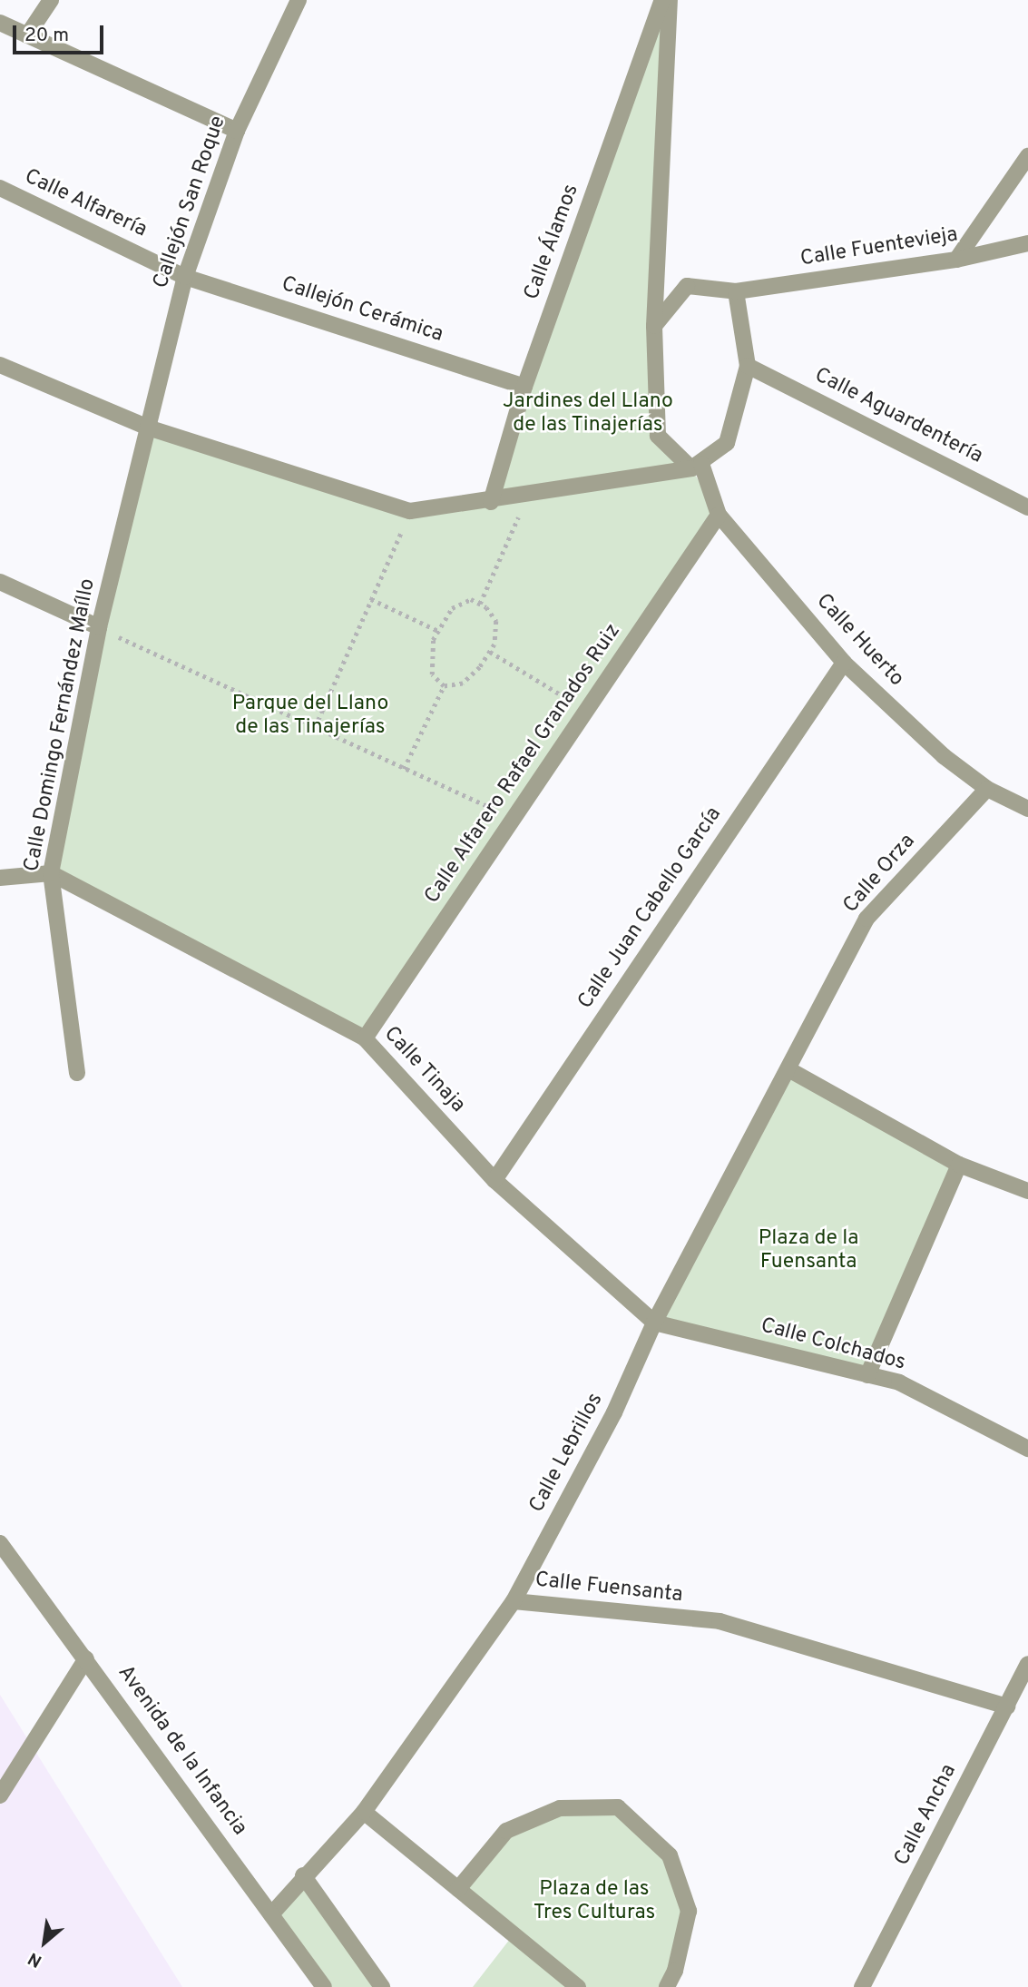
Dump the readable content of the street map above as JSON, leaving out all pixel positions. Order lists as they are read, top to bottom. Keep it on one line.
{"streets":{"street":["Callejón San Roque","Calle Alfarería","Calle Álamos","Calle Fuentevieja","Callejón Cerámica","Calle Aguardentería","Calle Huerto","Calle Domingo Fernández Maíllo","Calle Alfarero Rafael Granados Ruiz","Calle Orza","Calle Juan Cabello García","Calle Tinaja","Calle Colchados","Calle Lebrillos","Calle Fuensanta","Avenida de la Infancia","Calle Ancha"]},"crossings":[["Callejón San Roque","Calle Alfarería"],["Callejón San Roque","Callejón Cerámica"],["Callejón San Roque","Calle Domingo Fernández Maíllo"],["Calle Alfarería","Callejón Cerámica"],["Calle Álamos","Callejón Cerámica"],["Calle Huerto","Calle Alfarero Rafael Granados Ruiz"],["Calle Huerto","Calle Orza"],["Calle Huerto","Calle Juan Cabello García"],["Calle Domingo Fernández Maíllo","Calle Tinaja"],["Calle Alfarero Rafael Granados Ruiz","Calle Tinaja"],["Calle Juan Cabello García","Calle Tinaja"],["Calle Tinaja","Calle Colchados"],["Calle Tinaja","Calle Lebrillos"],["Calle Colchados","Calle Lebrillos"],["Calle Lebrillos","Calle Fuensanta"],["Calle Fuensanta","Avenida de la Infancia"],["Calle Fuensanta","Calle Ancha"]],"parks":["Jardines del Llano de las Tinajerías","Parque del Llano de las Tinajerías","Plaza de la Fuensanta","Plaza de las Tres Culturas"],"scale_bar":"20 m","north":"bottom left"}
